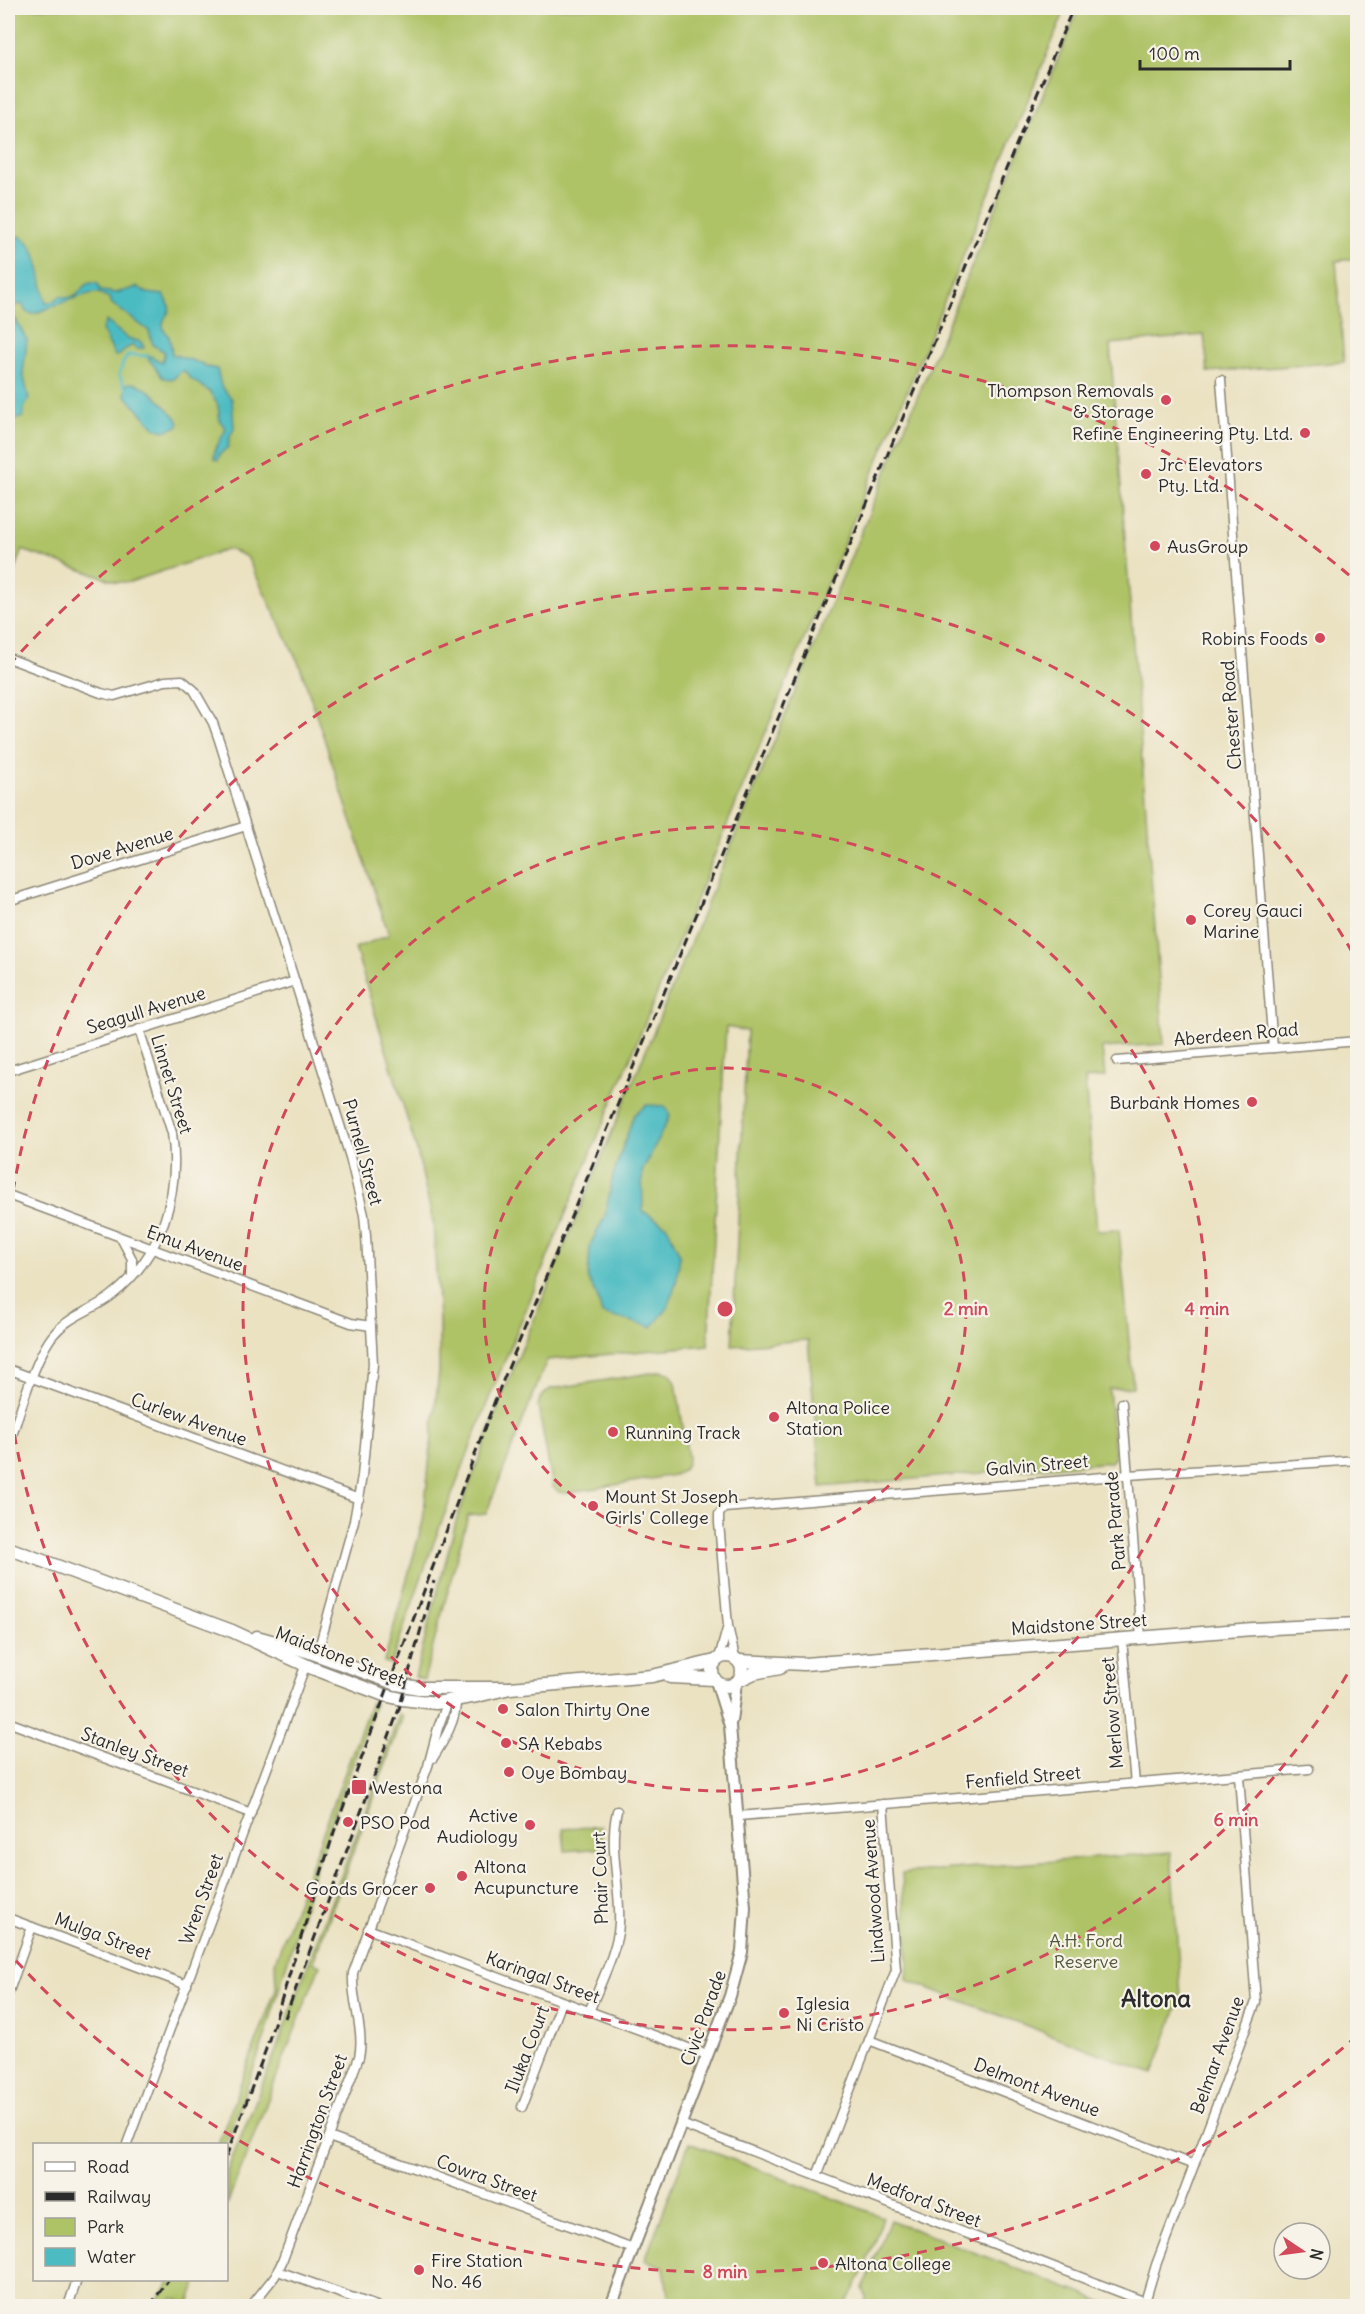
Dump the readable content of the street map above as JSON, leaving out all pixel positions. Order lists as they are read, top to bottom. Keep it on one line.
{"streets":{"main road":["Maidstone Street"],"street":["Chester Road","Dove Avenue","Seagull Avenue","Aberdeen Road","Linnet Street","Purnell Street","Emu Avenue","Curlew Avenue","Galvin Street","Park Parade","Merlow Street","Stanley Street","Fenfield Street","Phair Court","Lindwood Avenue","Wren Street","Mulga Street","Karingal Street","Civic Parade","Iluka Court","Belmar Avenue","Delmont Avenue","Harrington Street","Cowra Street","Medford Street"]},"crossings":[["Chester Road","Aberdeen Road"],["Dove Avenue","Purnell Street"],["Seagull Avenue","Linnet Street"],["Seagull Avenue","Purnell Street"],["Linnet Street","Emu Avenue"],["Linnet Street","Curlew Avenue"],["Purnell Street","Emu Avenue"],["Purnell Street","Curlew Avenue"],["Purnell Street","Maidstone Street"],["Galvin Street","Park Parade"],["Park Parade","Maidstone Street"],["Maidstone Street","Merlow Street"],["Maidstone Street","Wren Street"],["Maidstone Street","Civic Parade"],["Maidstone Street","Harrington Street"],["Merlow Street","Fenfield Street"],["Stanley Street","Wren Street"],["Fenfield Street","Lindwood Avenue"],["Fenfield Street","Civic Parade"],["Fenfield Street","Belmar Avenue"],["Phair Court","Karingal Street"],["Lindwood Avenue","Delmont Avenue"],["Lindwood Avenue","Medford Street"],["Wren Street","Mulga Street"],["Karingal Street","Civic Parade"],["Karingal Street","Iluka Court"],["Karingal Street","Harrington Street"],["Civic Parade","Cowra Street"],["Civic Parade","Medford Street"],["Belmar Avenue","Delmont Avenue"],["Belmar Avenue","Medford Street"],["Harrington Street","Cowra Street"]],"districts":["Altona"],"parks":["A.H. Ford Reserve"],"places":{"other":["Thompson Removals & Storage","Refine Engineering Pty. Ltd.","Jrc Elevators Pty. Ltd.","AusGroup","Robins Foods","Corey Gauci Marine","Burbank Homes","Altona Police Station","Running Track","Mount St Joseph Girls' College","Salon Thirty One","SA Kebabs","Oye Bombay","PSO Pod","Active Audiology","Altona Acupuncture","Goods Grocer","Iglesia Ni Cristo","Altona College","Fire Station No. 46"],"transit":["Westona"]},"legend":["Road","Railway","Park","Water"],"scale_bar":"100 m","north":"right","rings":["2 min","4 min","6 min","8 min"]}
